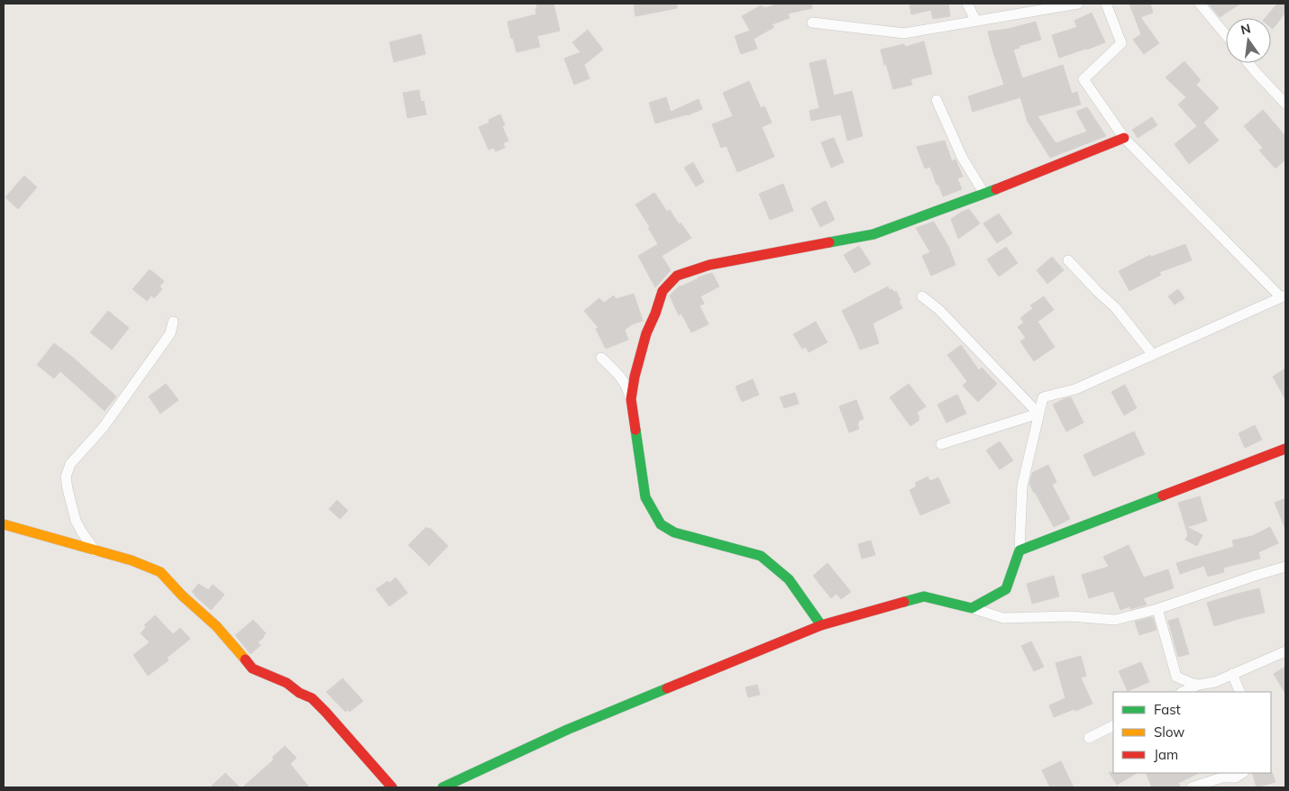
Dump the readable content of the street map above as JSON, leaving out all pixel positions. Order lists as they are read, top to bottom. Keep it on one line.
{"legend":["Fast","Slow","Jam"],"north":"top"}
